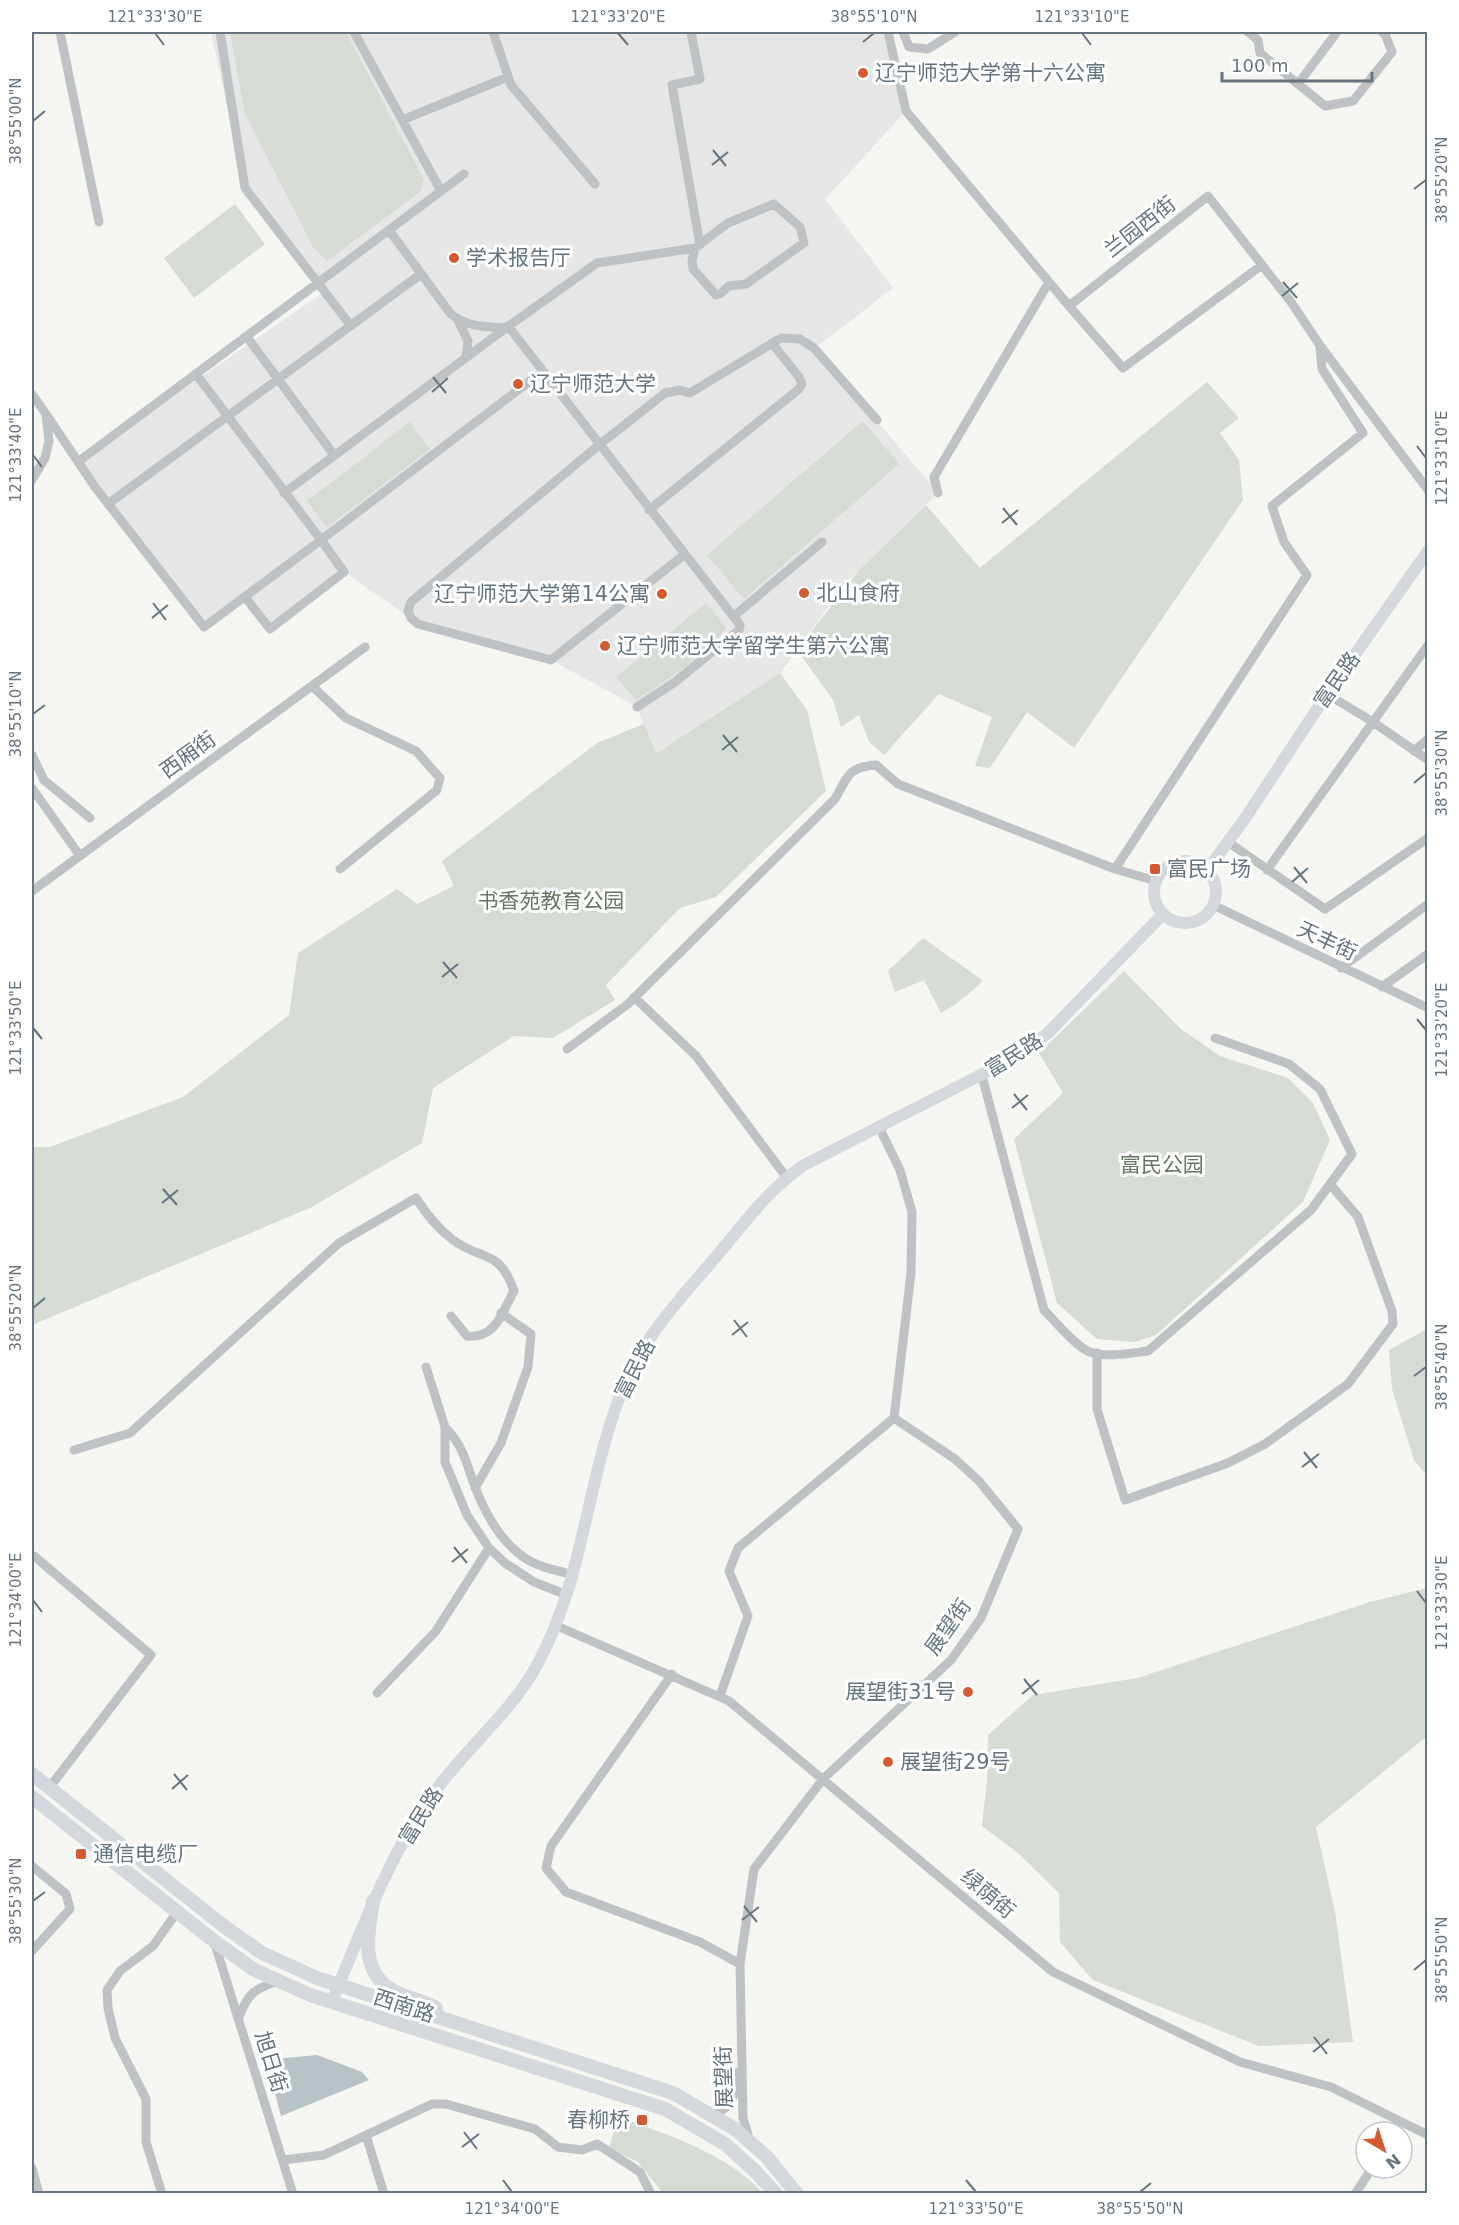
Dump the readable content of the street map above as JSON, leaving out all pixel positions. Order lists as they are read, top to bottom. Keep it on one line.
{"streets":{"main road":["西南路"],"street":["兰园西街","富民路","西厢街","天丰街","展望街","绿荫街","旭日街"]},"crossings":[["富民路","天丰街"],["富民路","绿荫街"],["富民路","西南路"],["展望街","绿荫街"],["展望街","西南路"],["西南路","旭日街"]],"parks":["书香苑教育公园","富民公园"],"places":{"other":["辽宁师范大学第十六公寓","学术报告厅","辽宁师范大学","北山食府","辽宁师范大学第14公寓","辽宁师范大学留学生第六公寓","展望街31号","展望街29号"],"transit":["富民广场","通信电缆厂","春柳桥"]},"scale_bar":"100 m","north":"bottom right","coordinates":["121°33'30\"E","121°33'20\"E","38°55'10\"N","121°33'10\"E","38°55'00\"N","38°55'20\"N","121°33'40\"E","38°55'30\"N","121°33'50\"E","38°55'40\"N","121°34'00\"E","38°55'50\"N"]}
